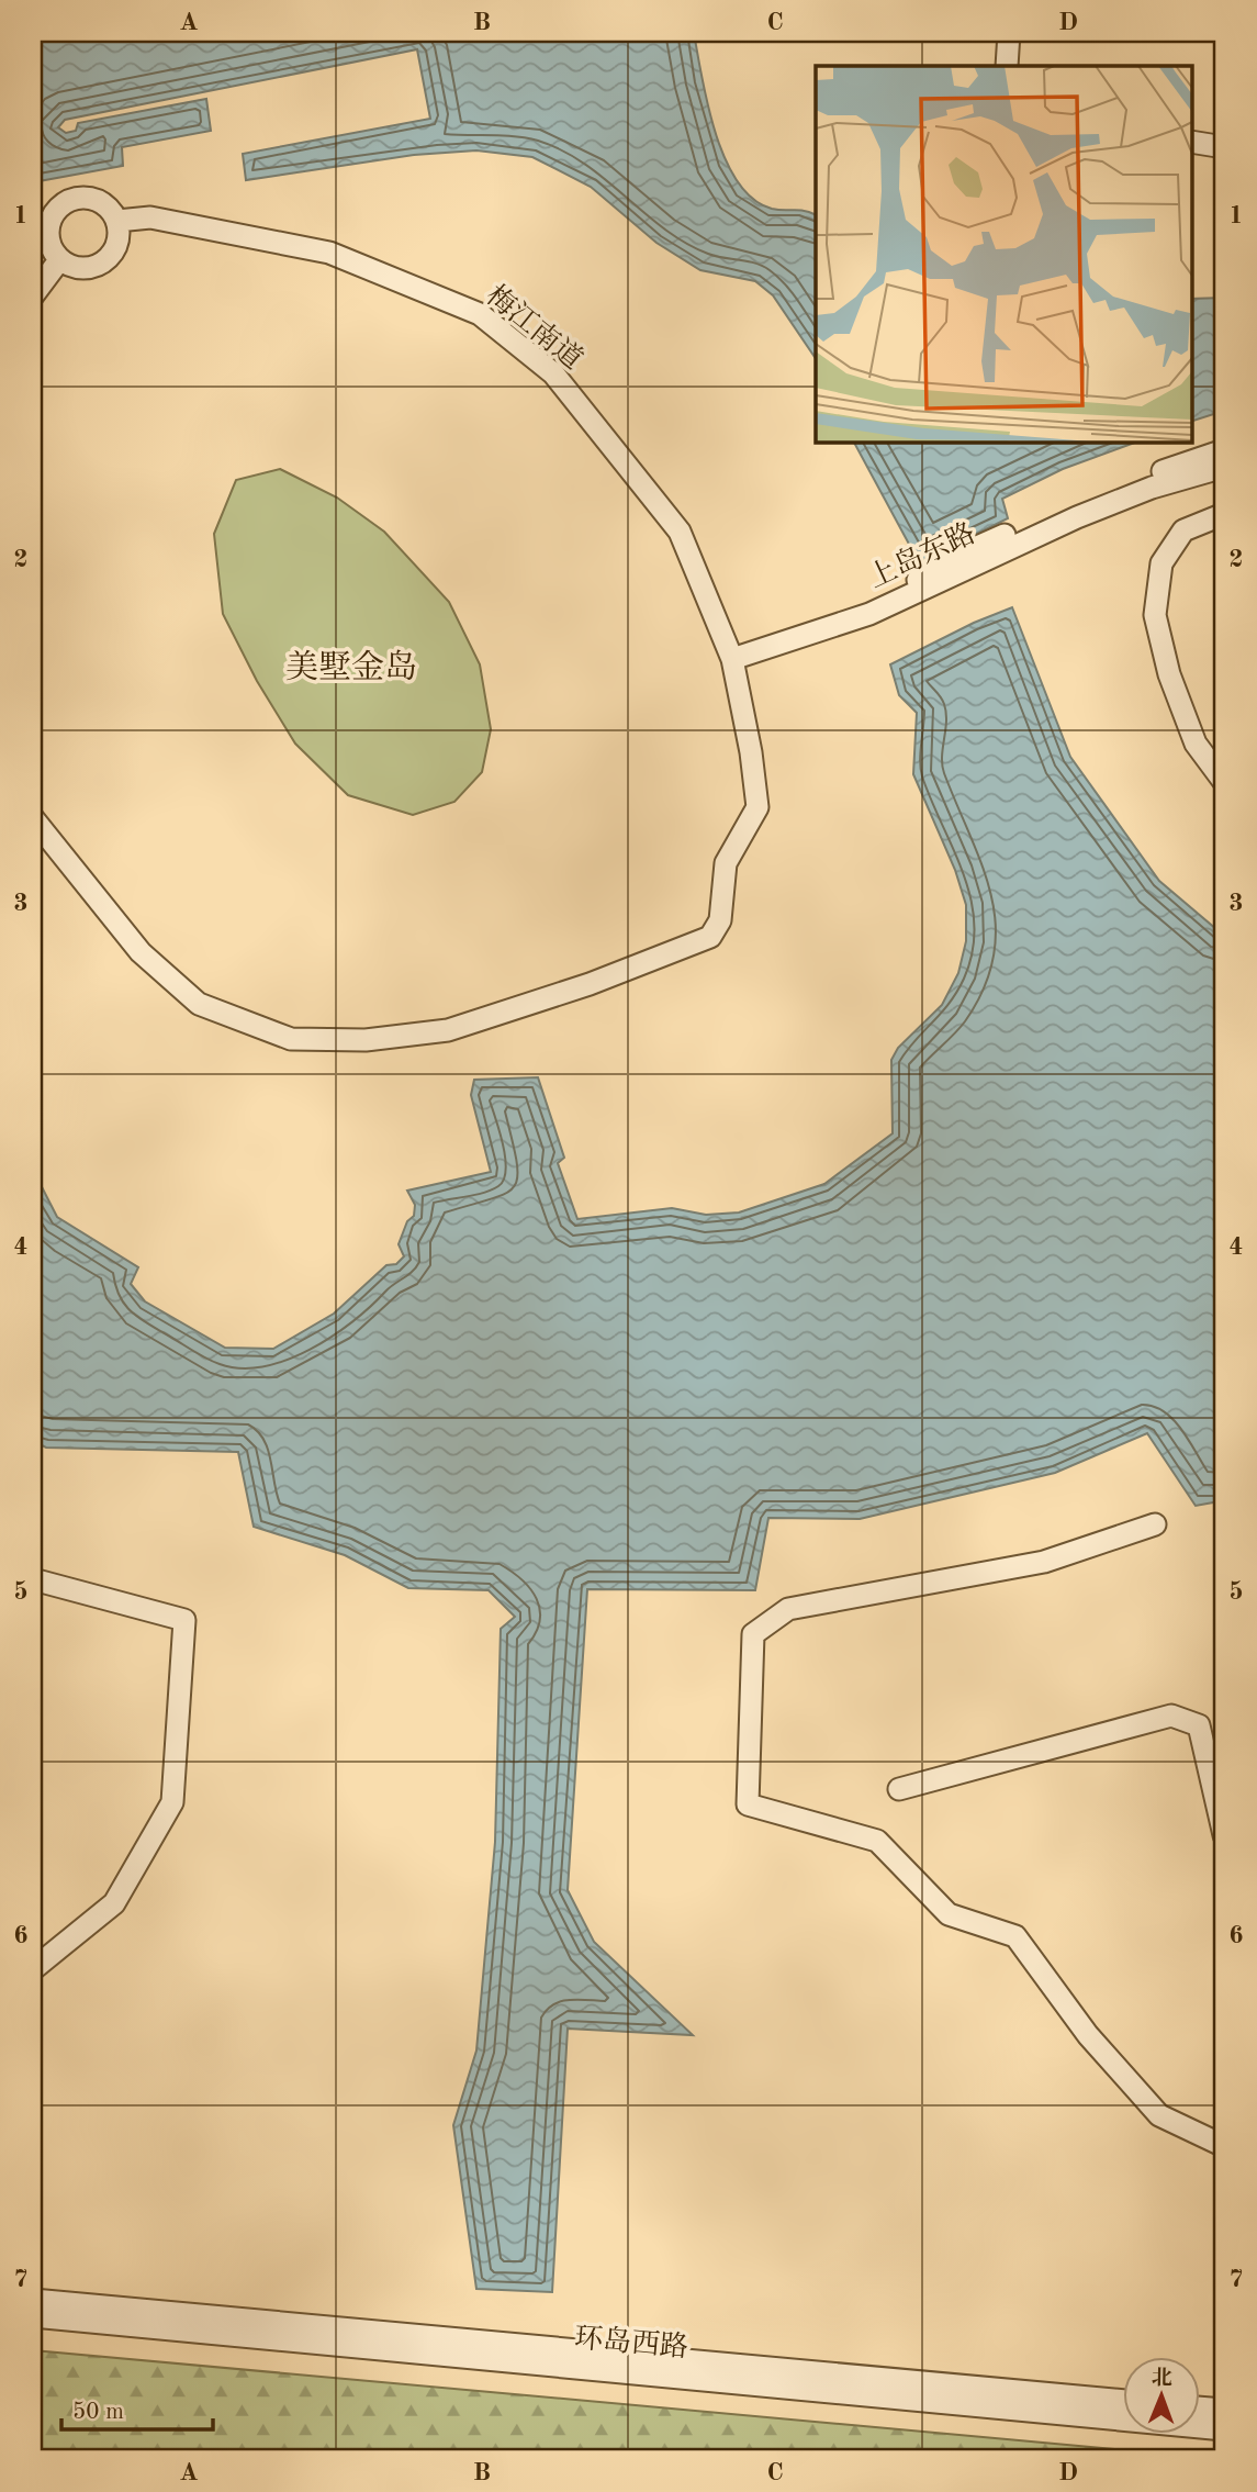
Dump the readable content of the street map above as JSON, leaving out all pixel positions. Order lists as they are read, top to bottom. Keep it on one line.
{"streets":{"street":["梅江南道","上岛东路","环岛西路"]},"districts":["美墅金岛"],"scale_bar":"50 m","north":"top","grid":{"columns":["A","B","C","D"],"rows":["1","2","3","4","5","6","7"]}}
